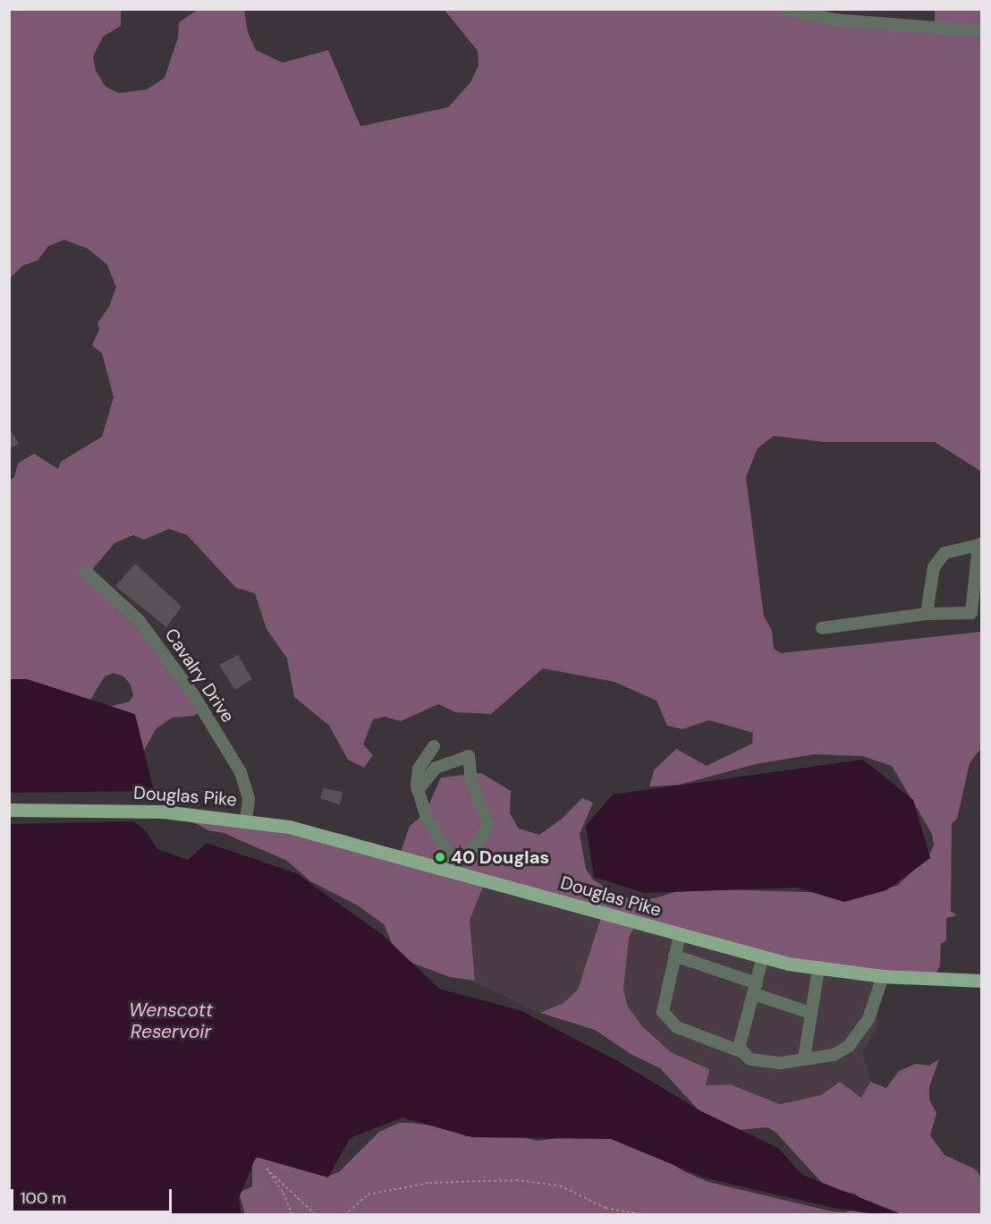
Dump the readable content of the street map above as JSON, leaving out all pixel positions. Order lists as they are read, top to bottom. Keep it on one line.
{"streets":{"main road":["Douglas Pike"],"street":["Cavalry Drive"]},"crossings":[["Cavalry Drive","Douglas Pike"]],"water":["Wenscott Reservoir"],"places":["40 Douglas"],"scale_bar":"100 m"}
